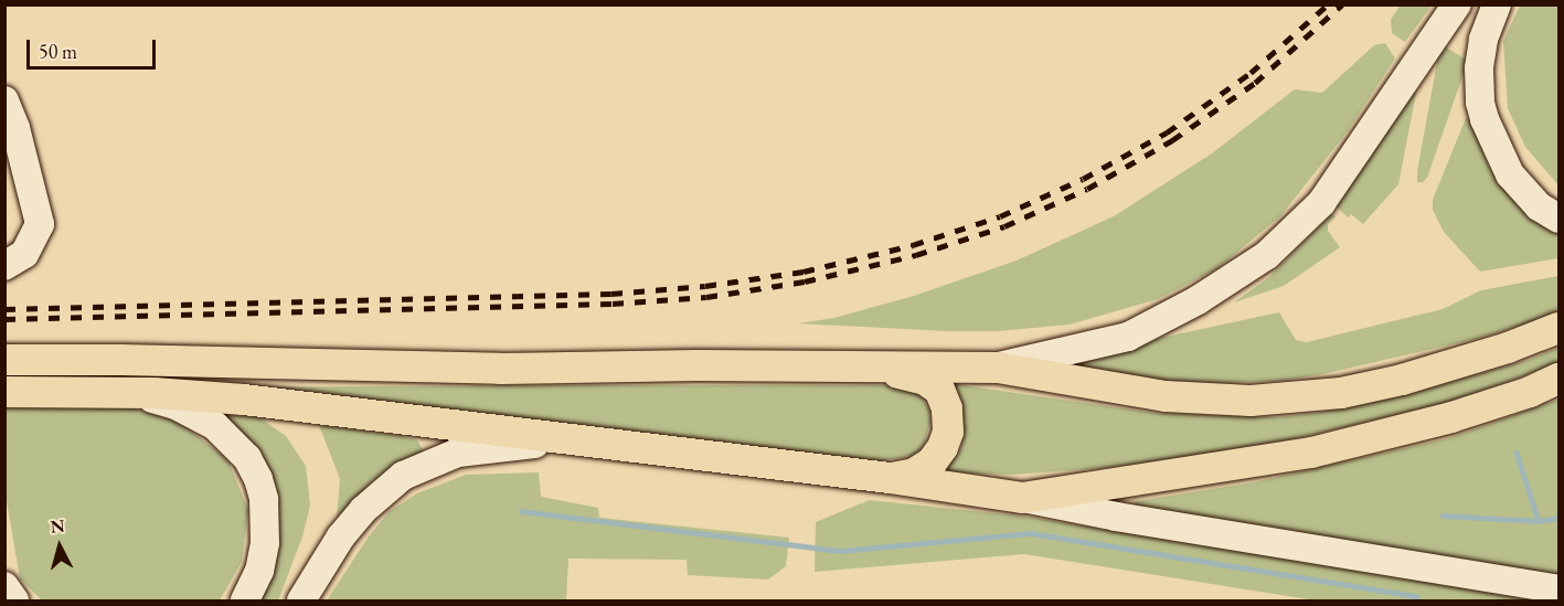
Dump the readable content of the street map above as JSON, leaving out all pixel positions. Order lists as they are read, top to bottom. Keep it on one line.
{"scale_bar":"50 m","north":"top"}
